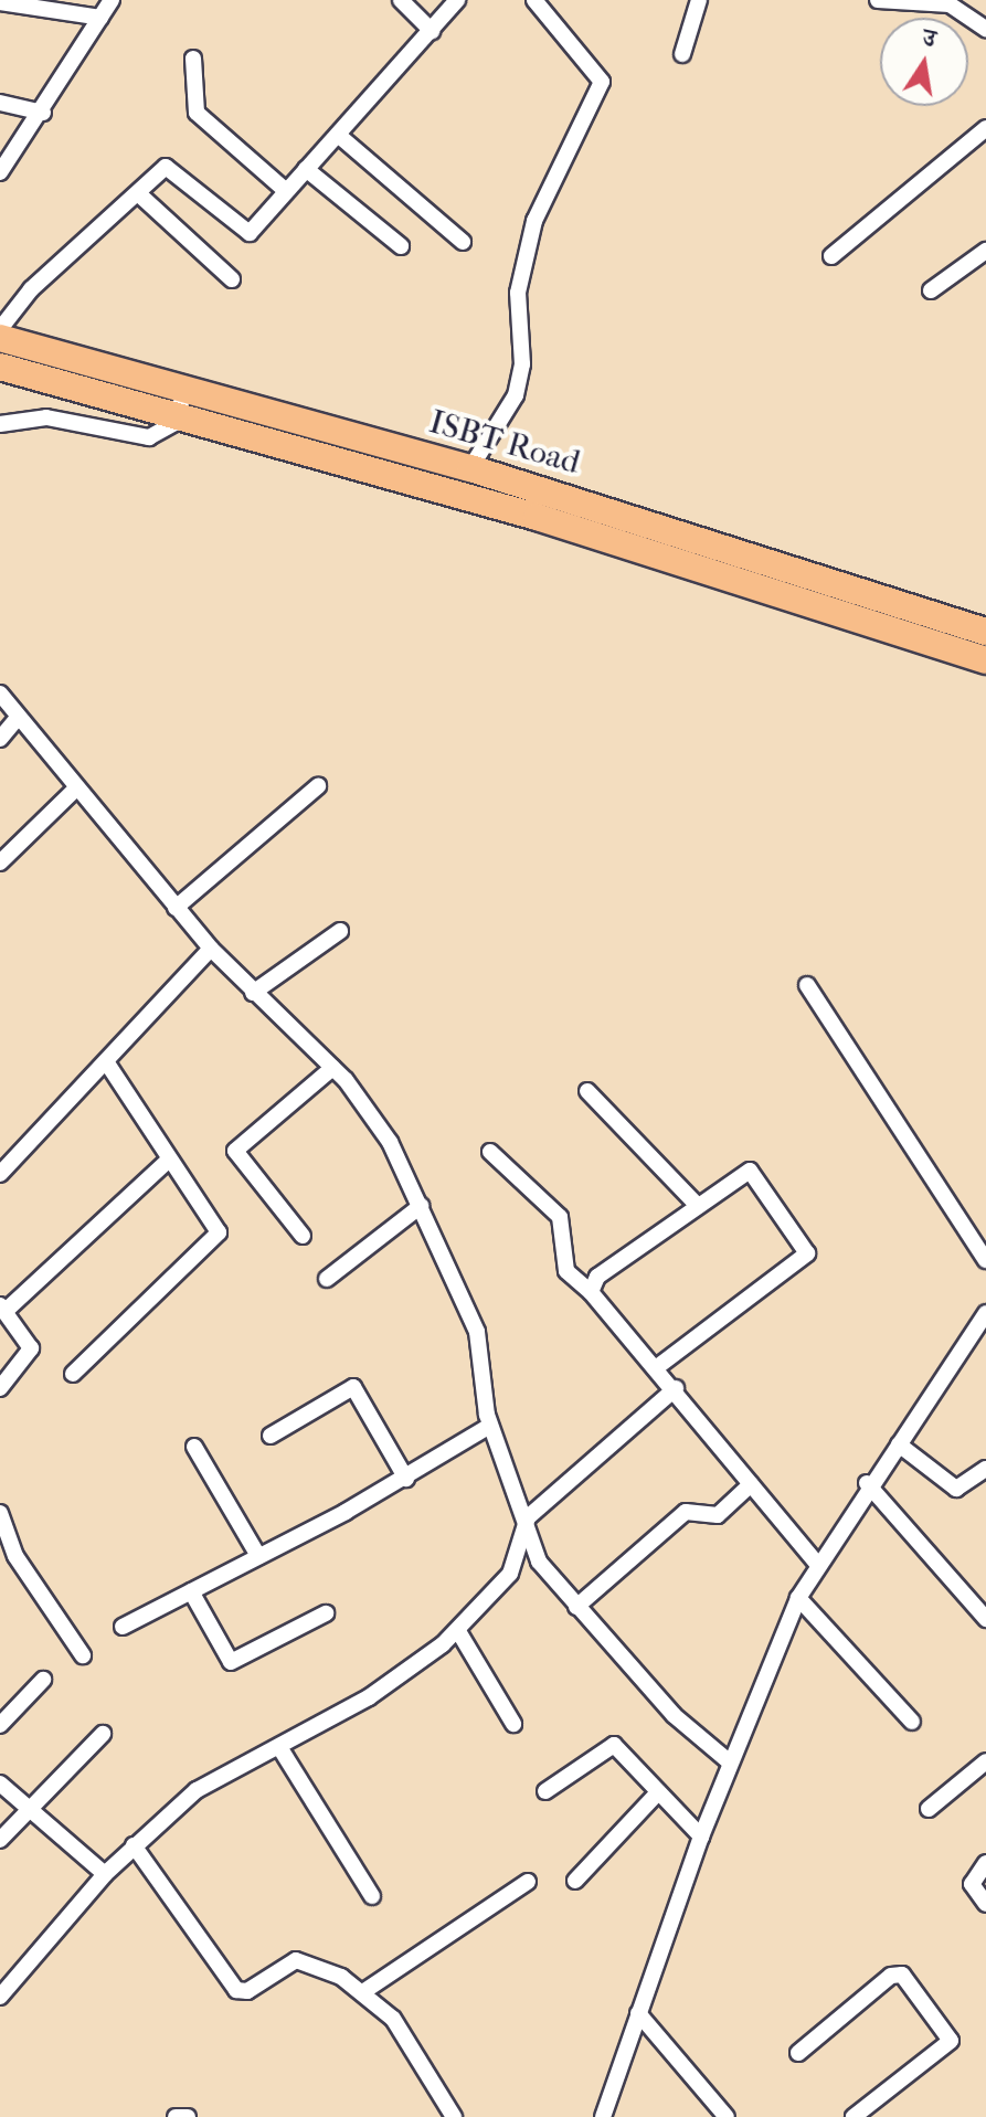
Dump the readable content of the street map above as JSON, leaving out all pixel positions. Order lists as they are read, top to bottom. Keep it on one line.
{"streets":{"highway":["ISBT Road"]},"north":"top"}
